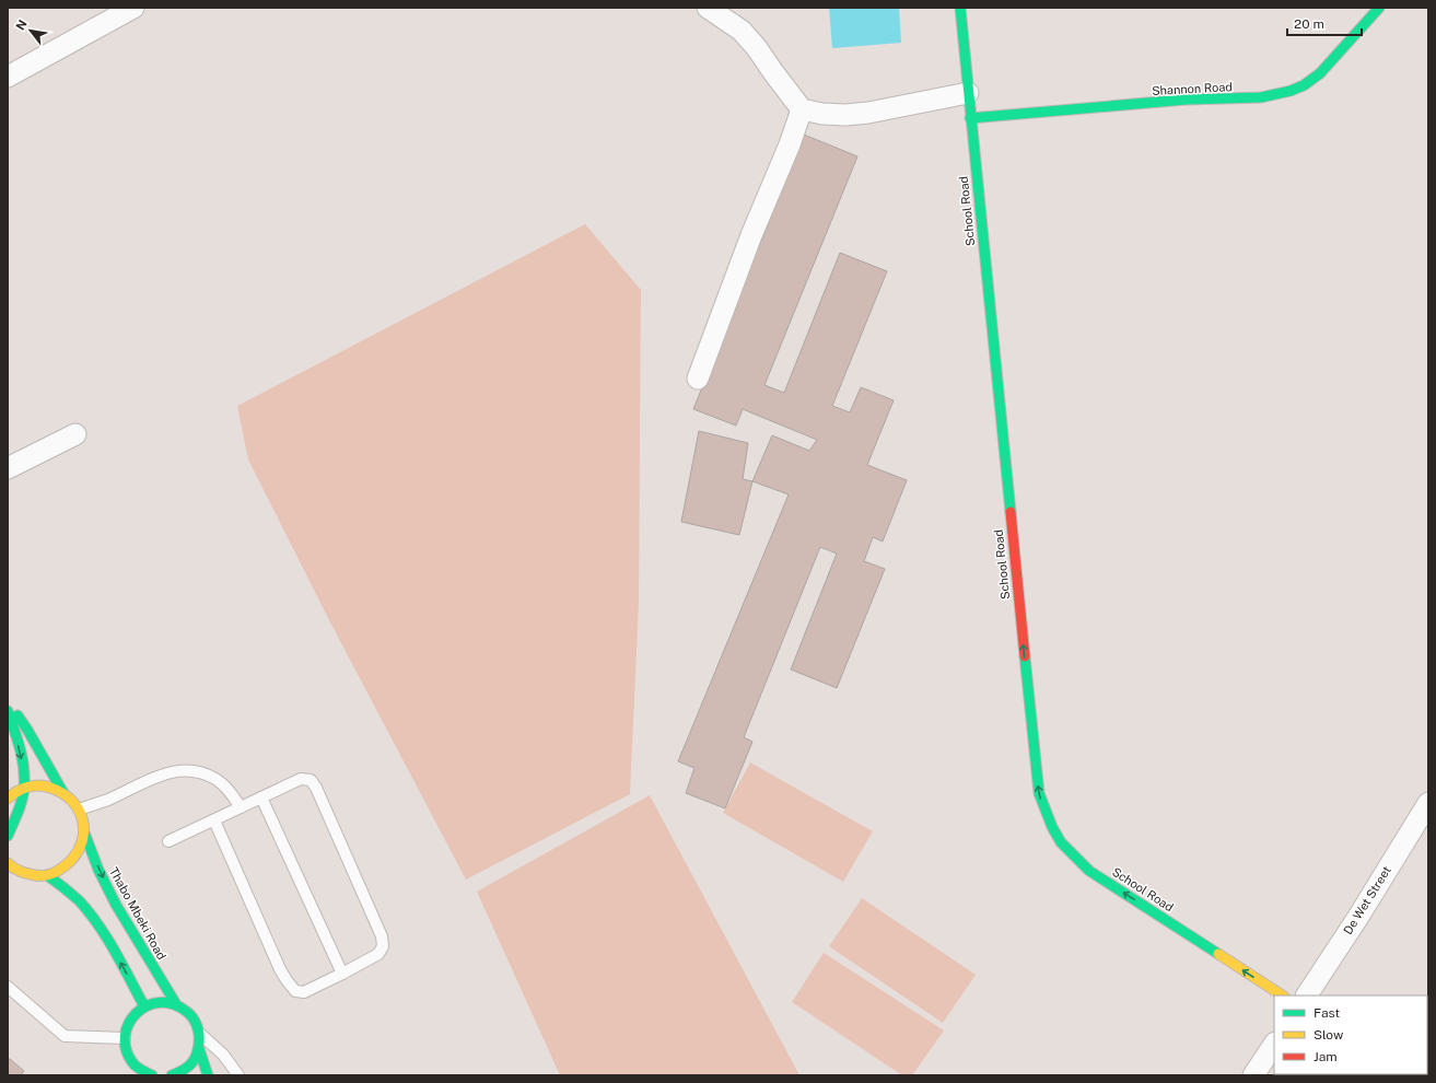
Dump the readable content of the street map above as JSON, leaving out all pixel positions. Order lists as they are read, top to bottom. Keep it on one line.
{"streets":{"street":["Shannon Road","School Road","De Wet Street","Thabo Mbeki Road"]},"crossings":[["Shannon Road","School Road"]],"one_way":["School Road"],"legend":["Fast","Slow","Jam"],"scale_bar":"20 m","north":"top left"}
